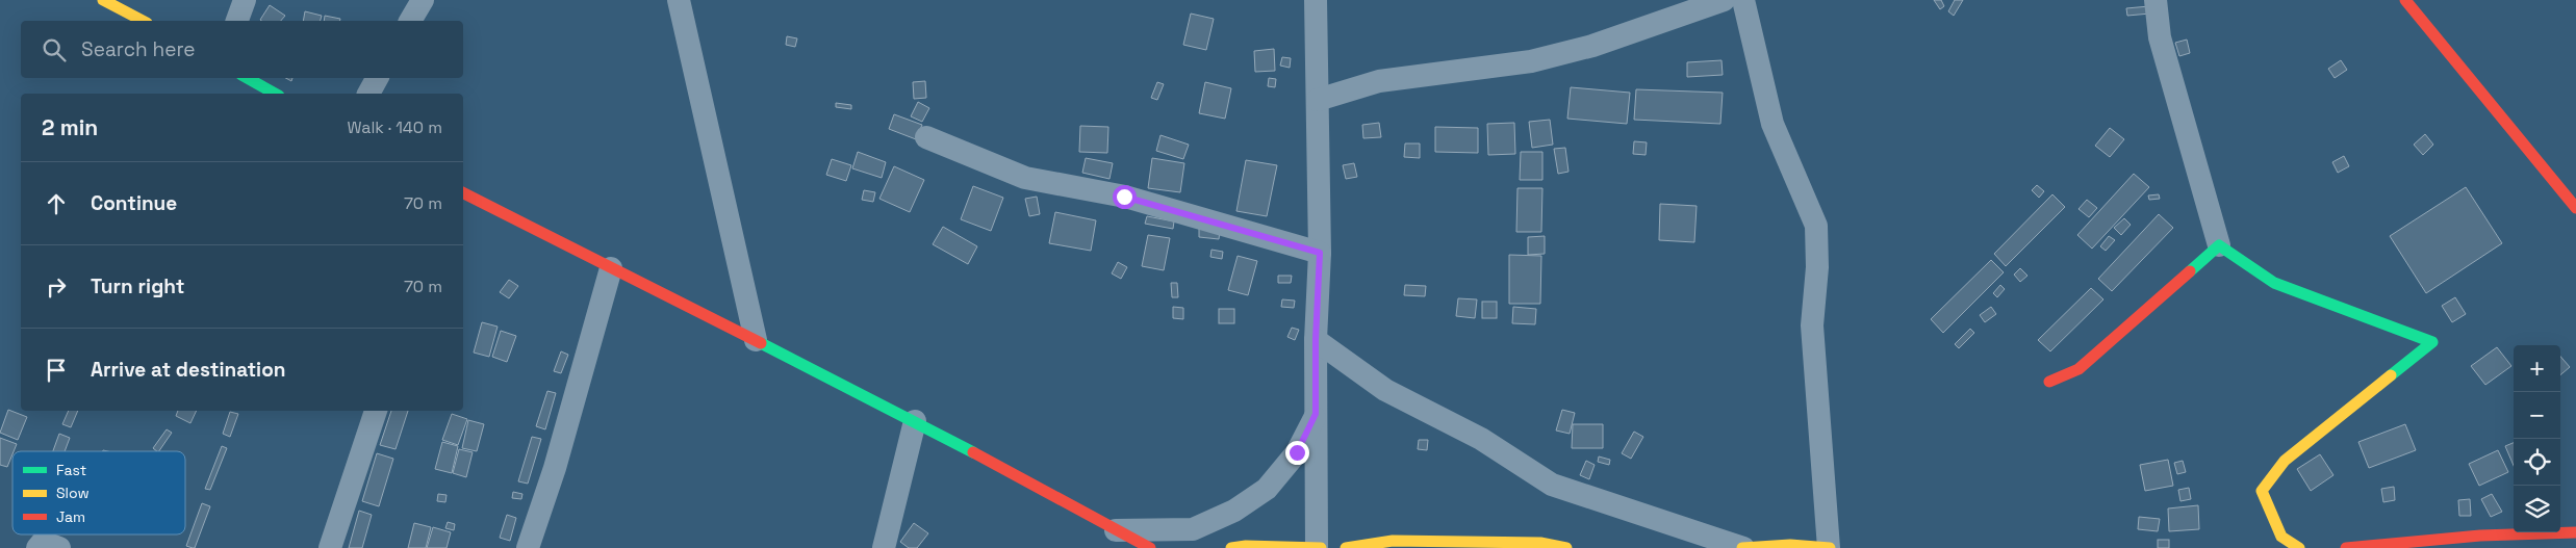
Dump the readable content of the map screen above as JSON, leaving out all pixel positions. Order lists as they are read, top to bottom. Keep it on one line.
{"legend":["Fast","Slow","Jam"],"page":{"search":"Search here","heading":["2 min","Walk · 140 m"],"list":[["Continue","70 m"],["Turn right","70 m"],"Arrive at destination"],"map_buttons":["+","−"]}}
